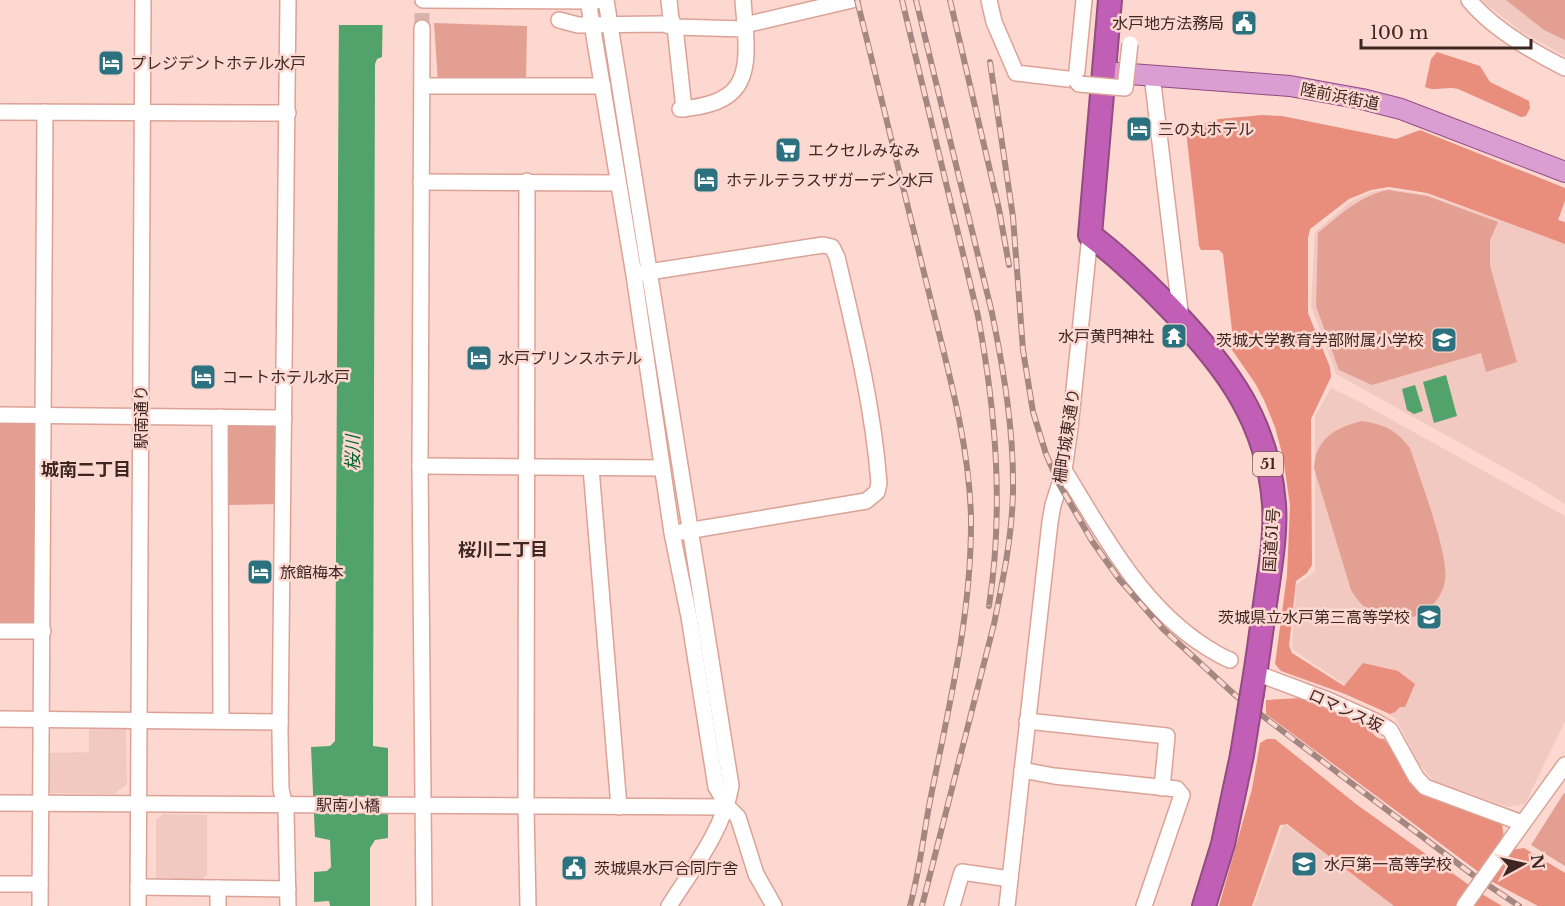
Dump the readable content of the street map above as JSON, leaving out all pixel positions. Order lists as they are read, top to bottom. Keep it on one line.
{"streets":{"highway":["柵町城東通り","51","国道51号"],"main road":["陸前浜街道"],"street":["駅南通り","ロマンス坂","駅南小橋"]},"crossings":[["陸前浜街道","柵町城東通り"],["駅南通り","駅南小橋"],["柵町城東通り","国道51号"],["国道51号","ロマンス坂"]],"districts":["城南二丁目","桜川二丁目"],"water":["桜川"],"places":{"public building":["水戸地方法務局","茨城県水戸合同庁舎"],"hotel":["プレジデントホテル水戸","三の丸ホテル","ホテルテラスザガーデン水戸","水戸プリンスホテル","コートホテル水戸","旅館梅本"],"supermarket":["エクセルみなみ"],"temple":["水戸黄門神社"],"school or university":["茨城大学教育学部附属小学校","茨城県立水戸第三高等学校","水戸第一高等学校"]},"scale_bar":"100 m","north":"right"}
